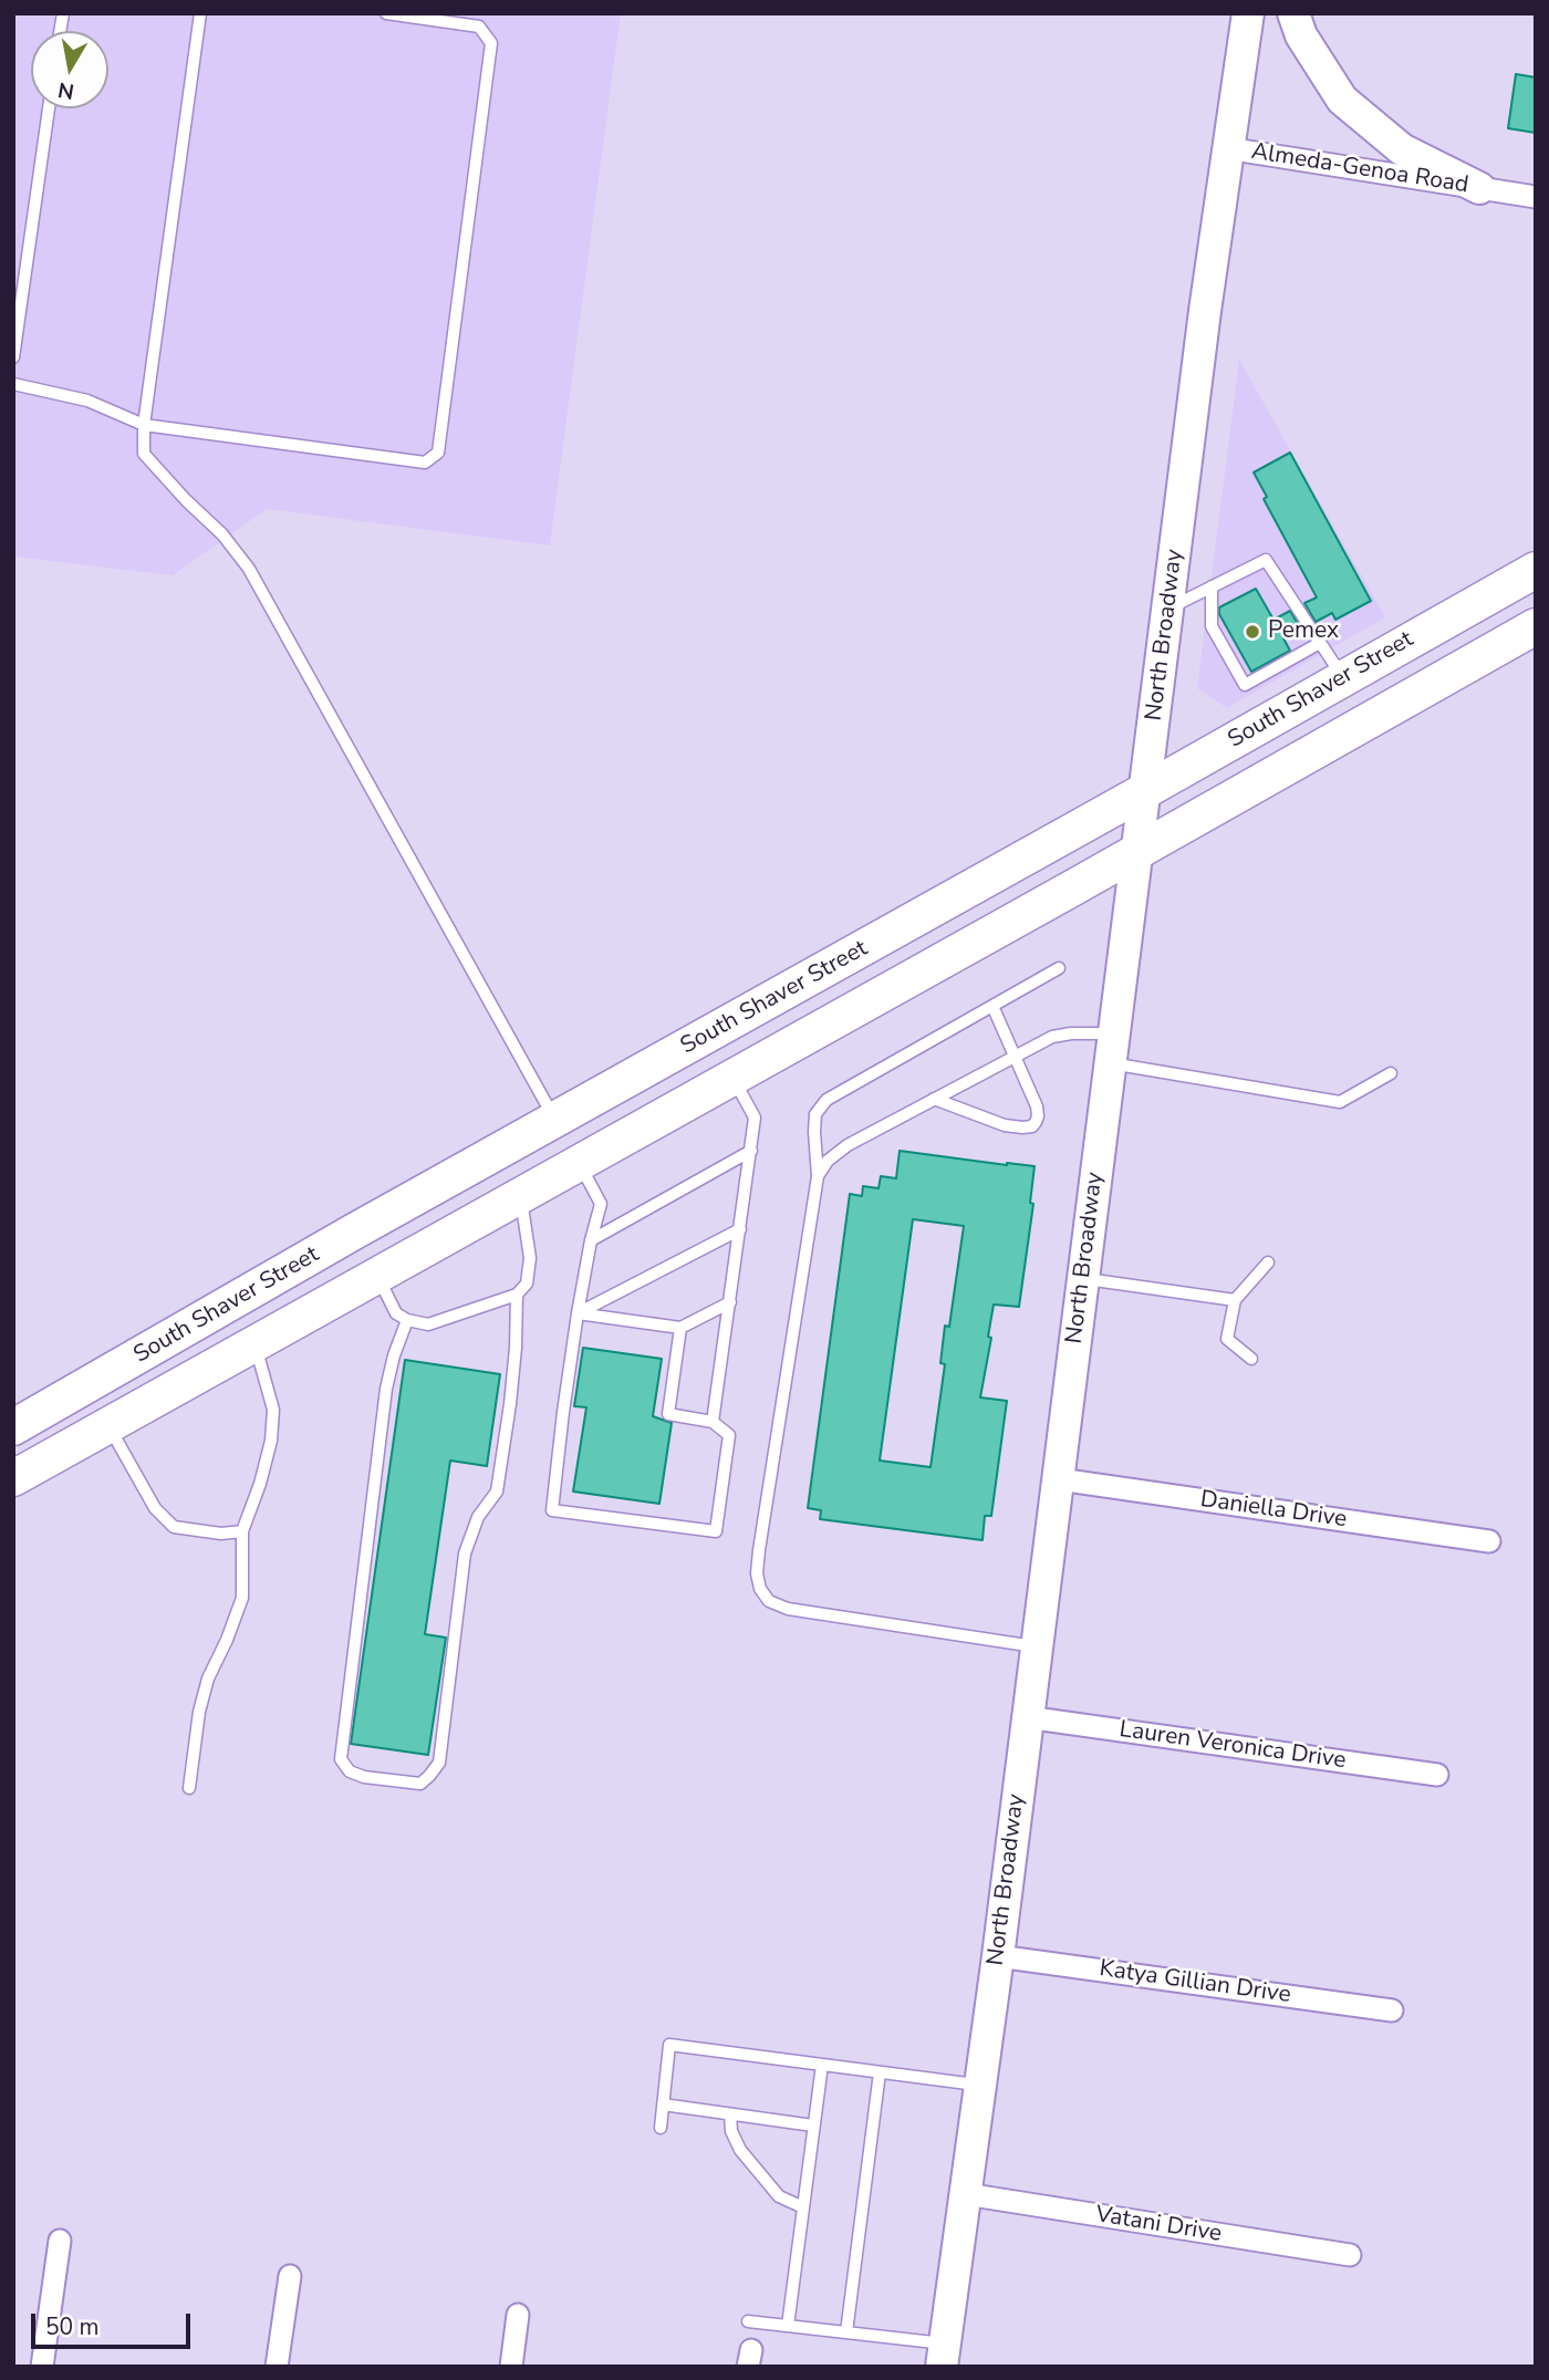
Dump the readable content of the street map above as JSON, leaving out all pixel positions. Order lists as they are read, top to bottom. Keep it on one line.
{"streets":{"main road":["South Shaver Street"],"street":["Almeda-Genoa Road","North Broadway","Daniella Drive","Lauren Veronica Drive","Katya Gillian Drive","Vatani Drive"]},"crossings":[["Almeda-Genoa Road","North Broadway"],["North Broadway","South Shaver Street"],["North Broadway","Daniella Drive"],["North Broadway","Lauren Veronica Drive"],["North Broadway","Katya Gillian Drive"],["North Broadway","Vatani Drive"]],"places":["Pemex"],"scale_bar":"50 m","north":"bottom"}
